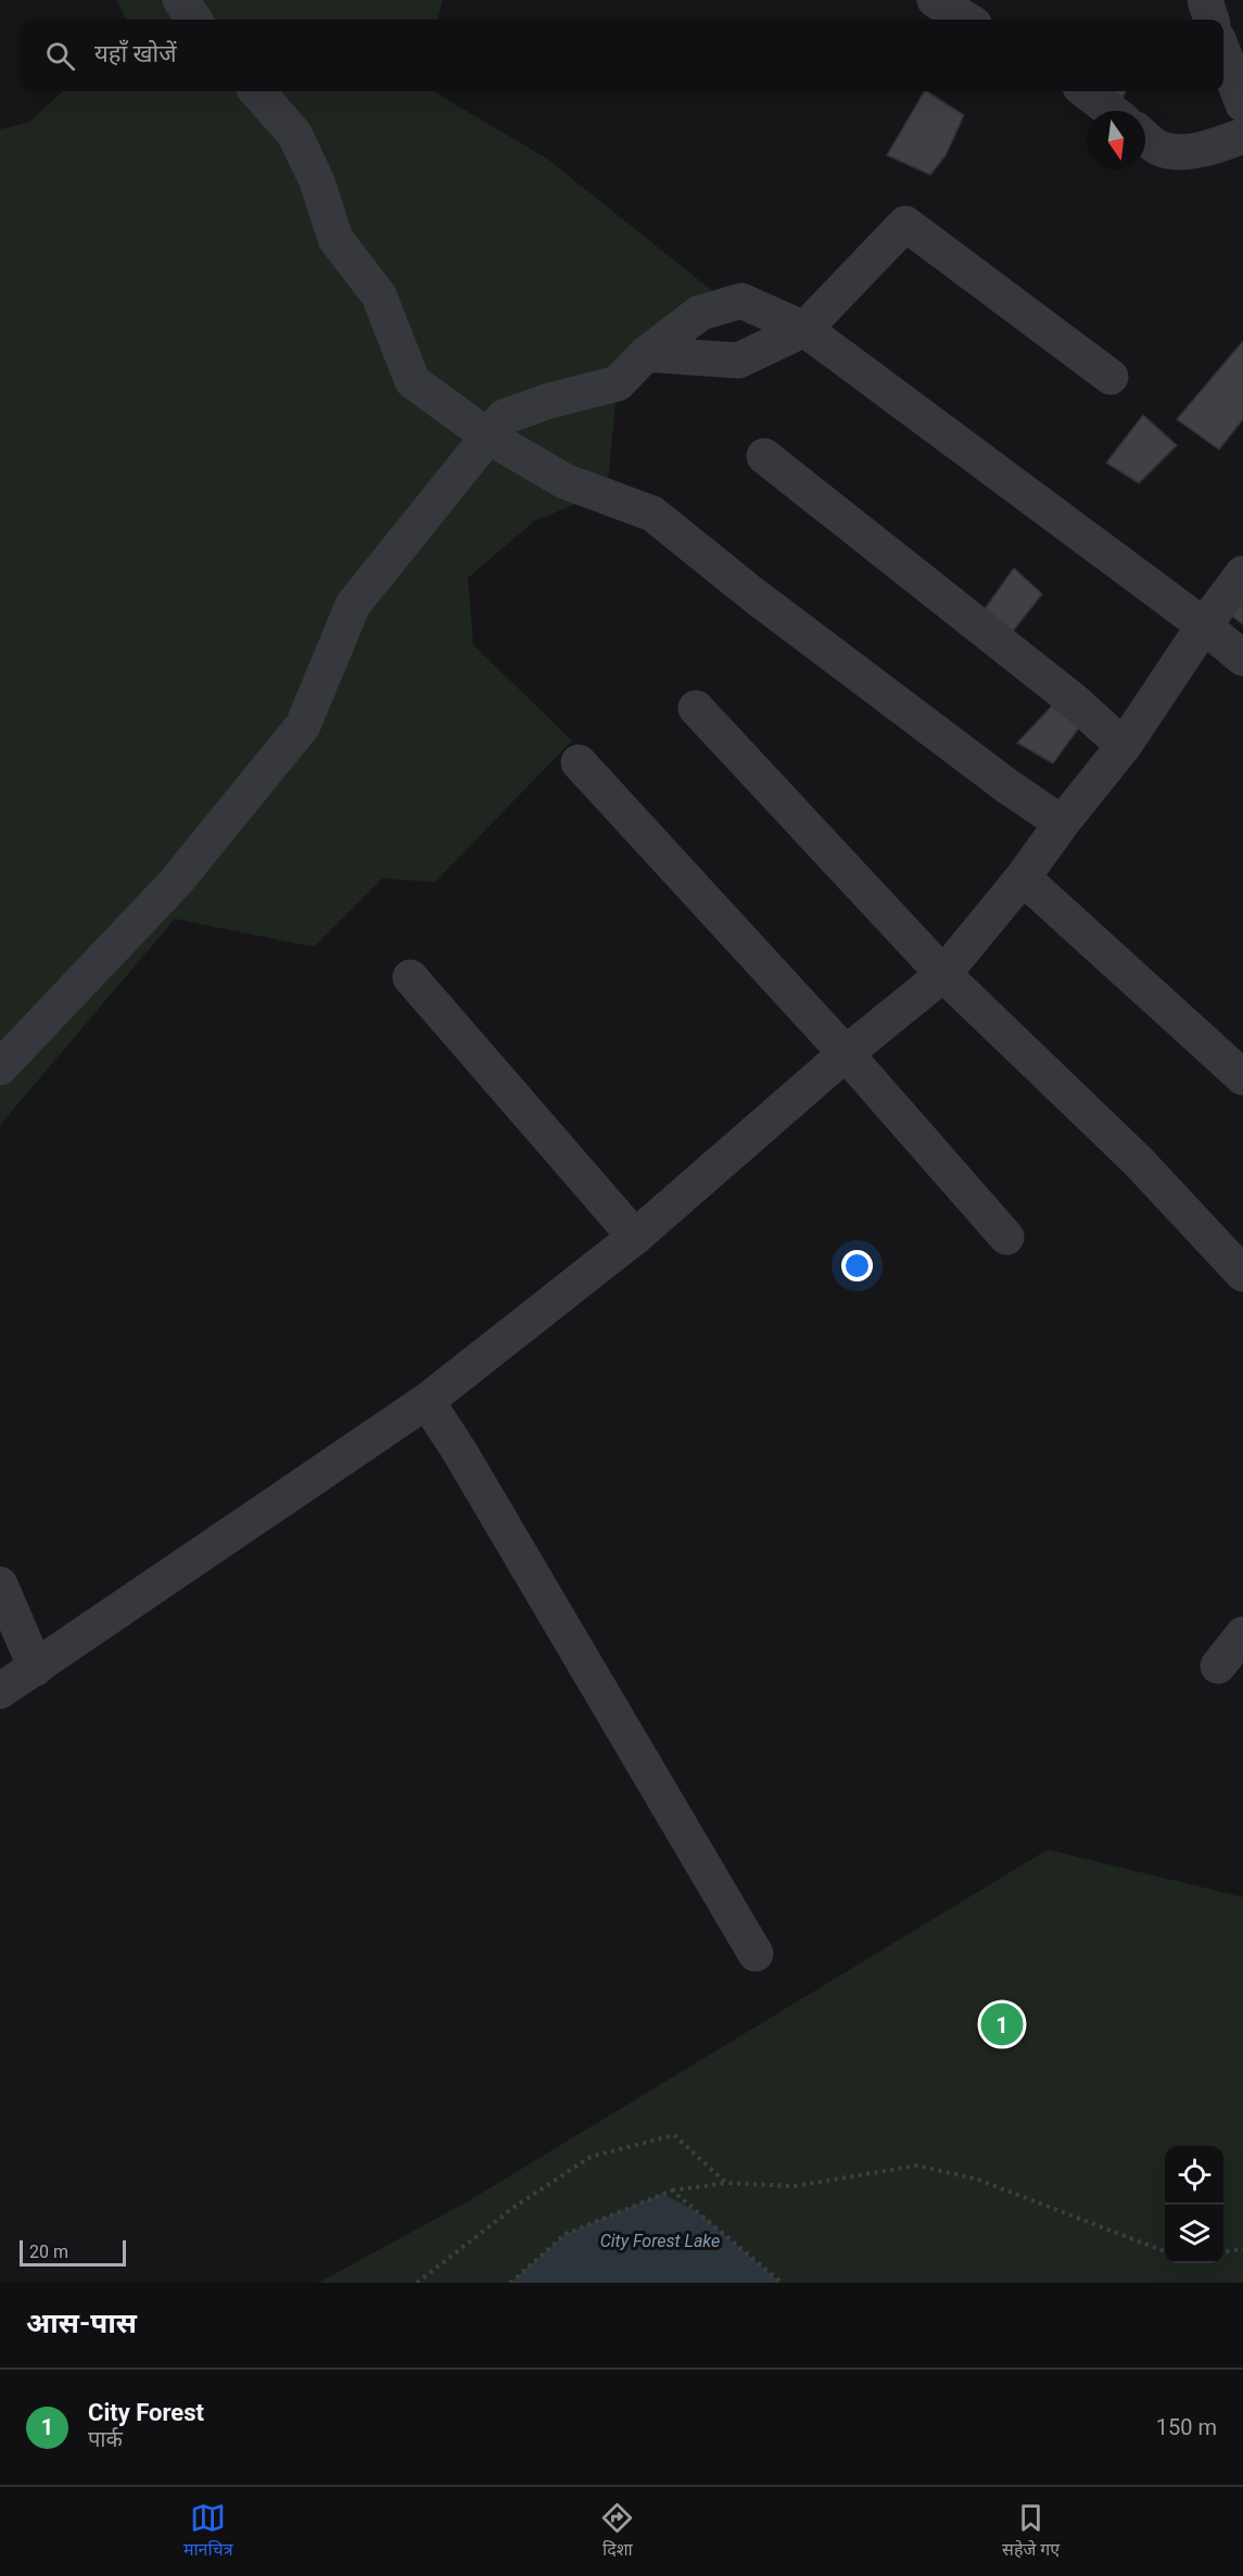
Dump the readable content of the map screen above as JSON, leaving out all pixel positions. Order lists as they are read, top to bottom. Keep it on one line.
{"water":["City Forest Lake"],"scale_bar":"20 m","north":"bottom","page":{"search":"यहाँ खोजें","pins":"1","scale":"20 m","heading":"आस-पास","list":[{"mark":"1","name":"City Forest","note":"पार्क","value":"150 m"}],"nav":["मानचित्र","दिशा","सहेजे गए"]}}
